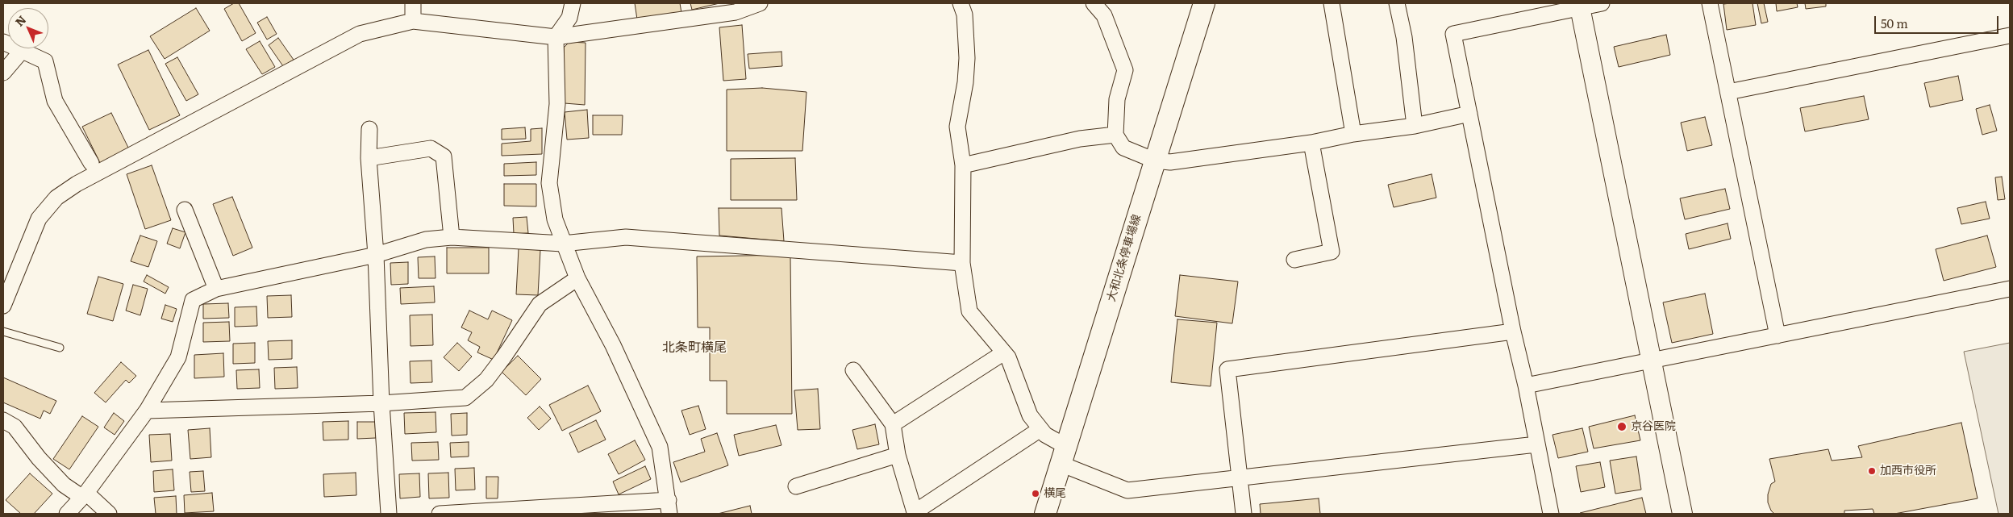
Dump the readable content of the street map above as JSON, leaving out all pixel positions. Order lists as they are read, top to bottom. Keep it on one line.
{"streets":{"main road":["大和北条停車場線"]},"districts":["北条町横尾"],"places":["京谷医院","加西市役所","横尾"],"scale_bar":"50 m","north":"top left"}
